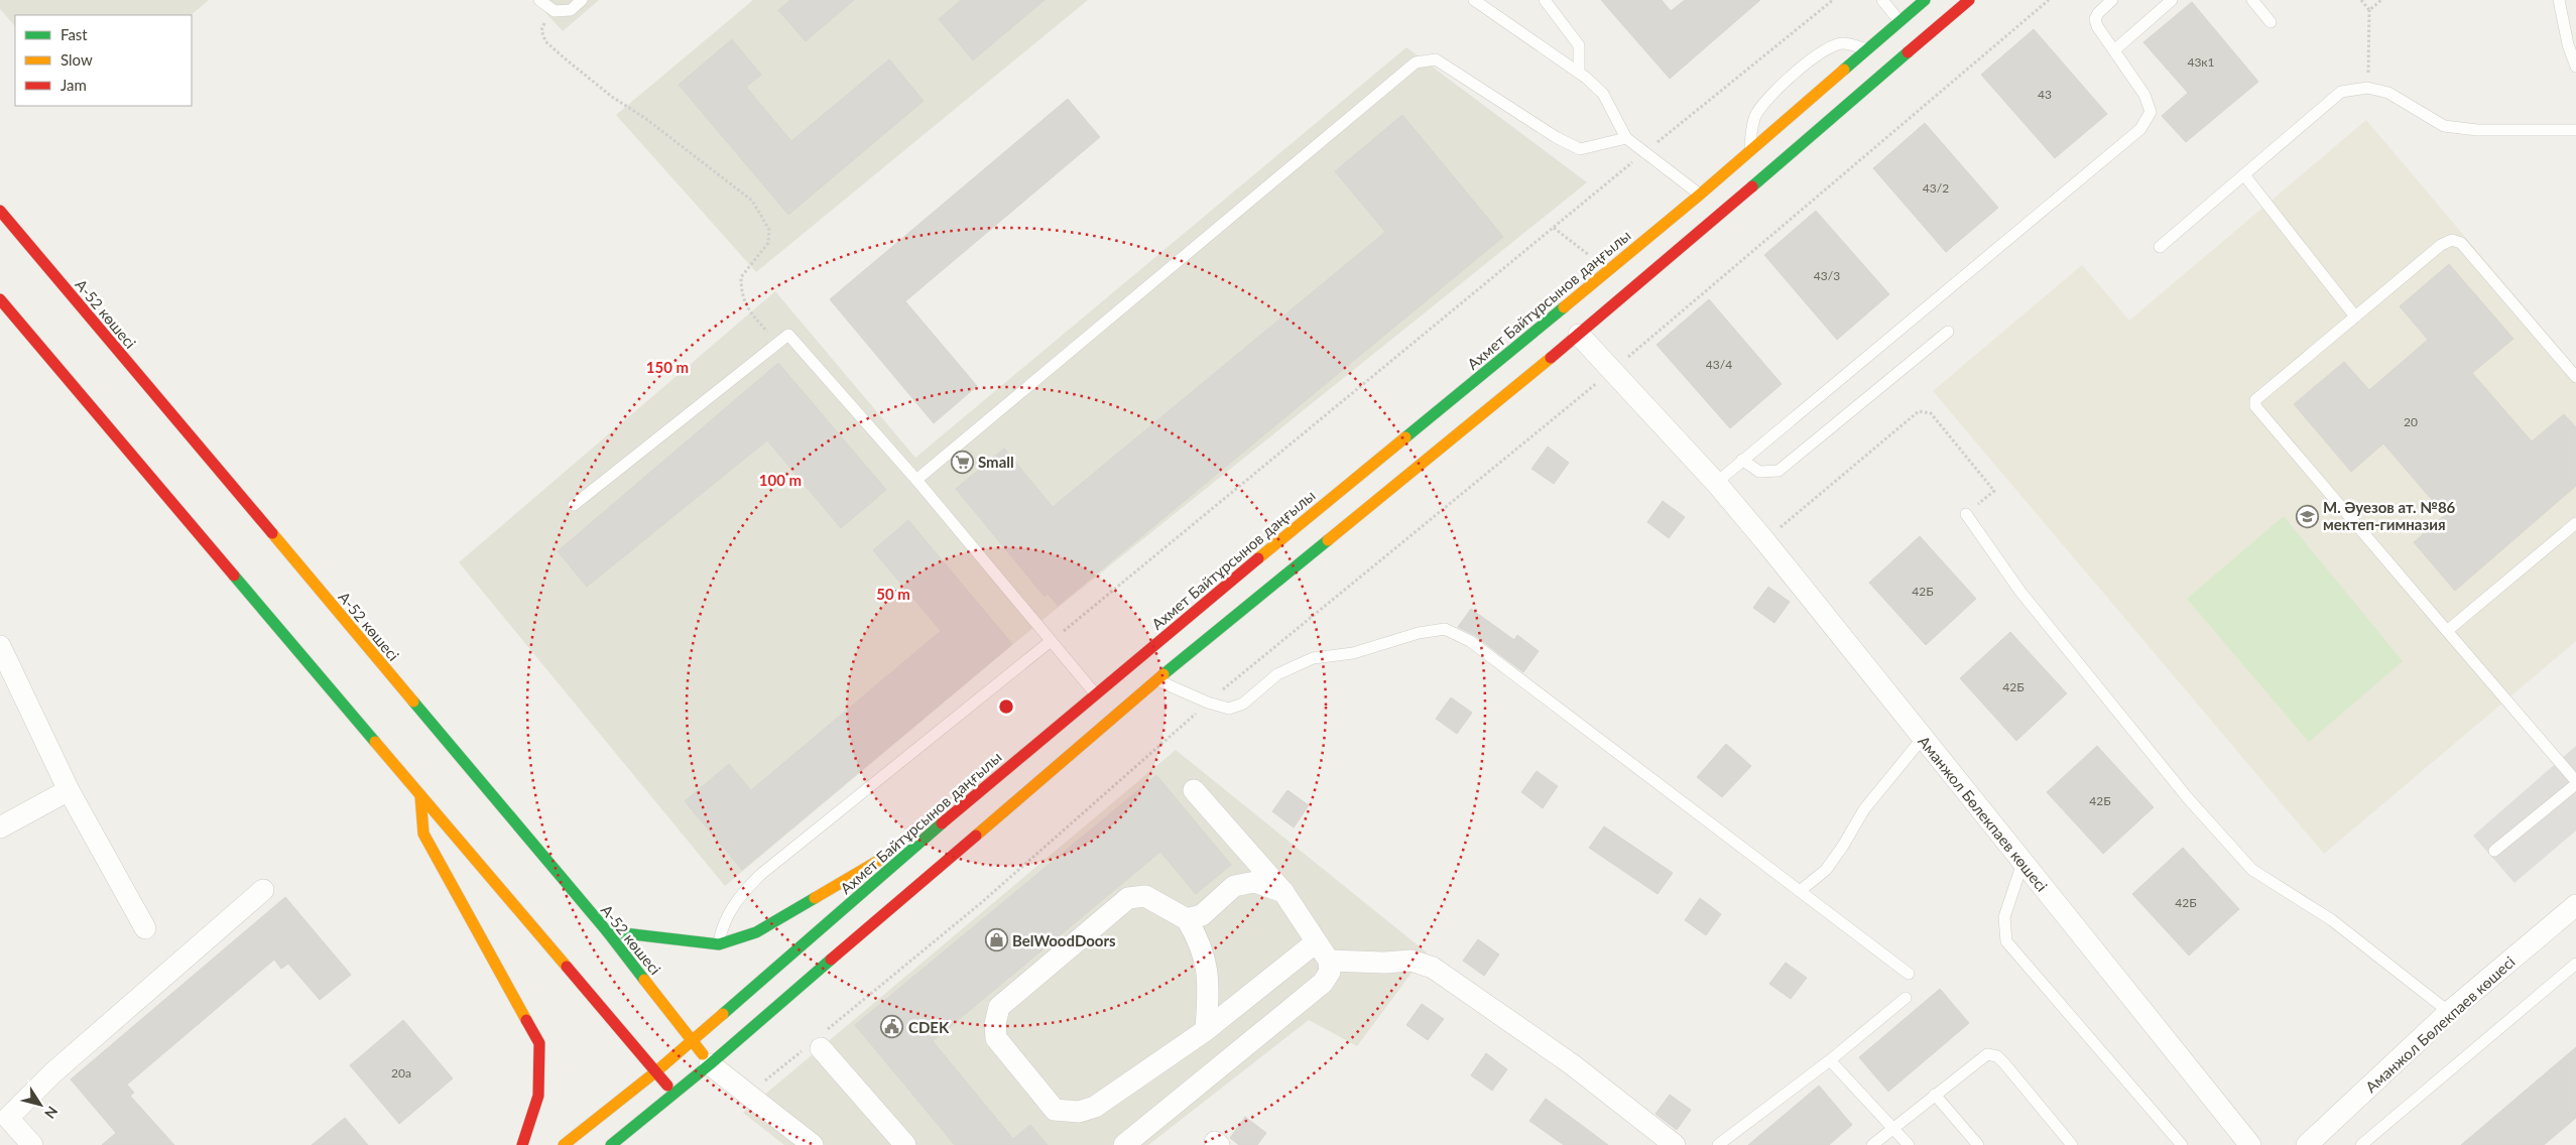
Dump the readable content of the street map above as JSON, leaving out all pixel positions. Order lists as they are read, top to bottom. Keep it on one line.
{"streets":{"street":["Ахмет Байтұрсынов даңғылы","А-52 көшесі","Аманжол Бөлекпаев көшесі"]},"crossings":[["Ахмет Байтұрсынов даңғылы","А-52 көшесі"]],"places":{"supermarket":["Small"],"school or university":["М. Әуезов ат. №86 мектеп-гимназия"],"shop":["BelWoodDoors"],"public building":["CDEK"]},"house_numbers":["43к1","43","43/2","43/3","43/4","20","42Б","42Б","42Б","42Б","20а"],"legend":["Fast","Slow","Jam"],"north":"bottom right","rings":["150 m","100 m","50 m"]}
